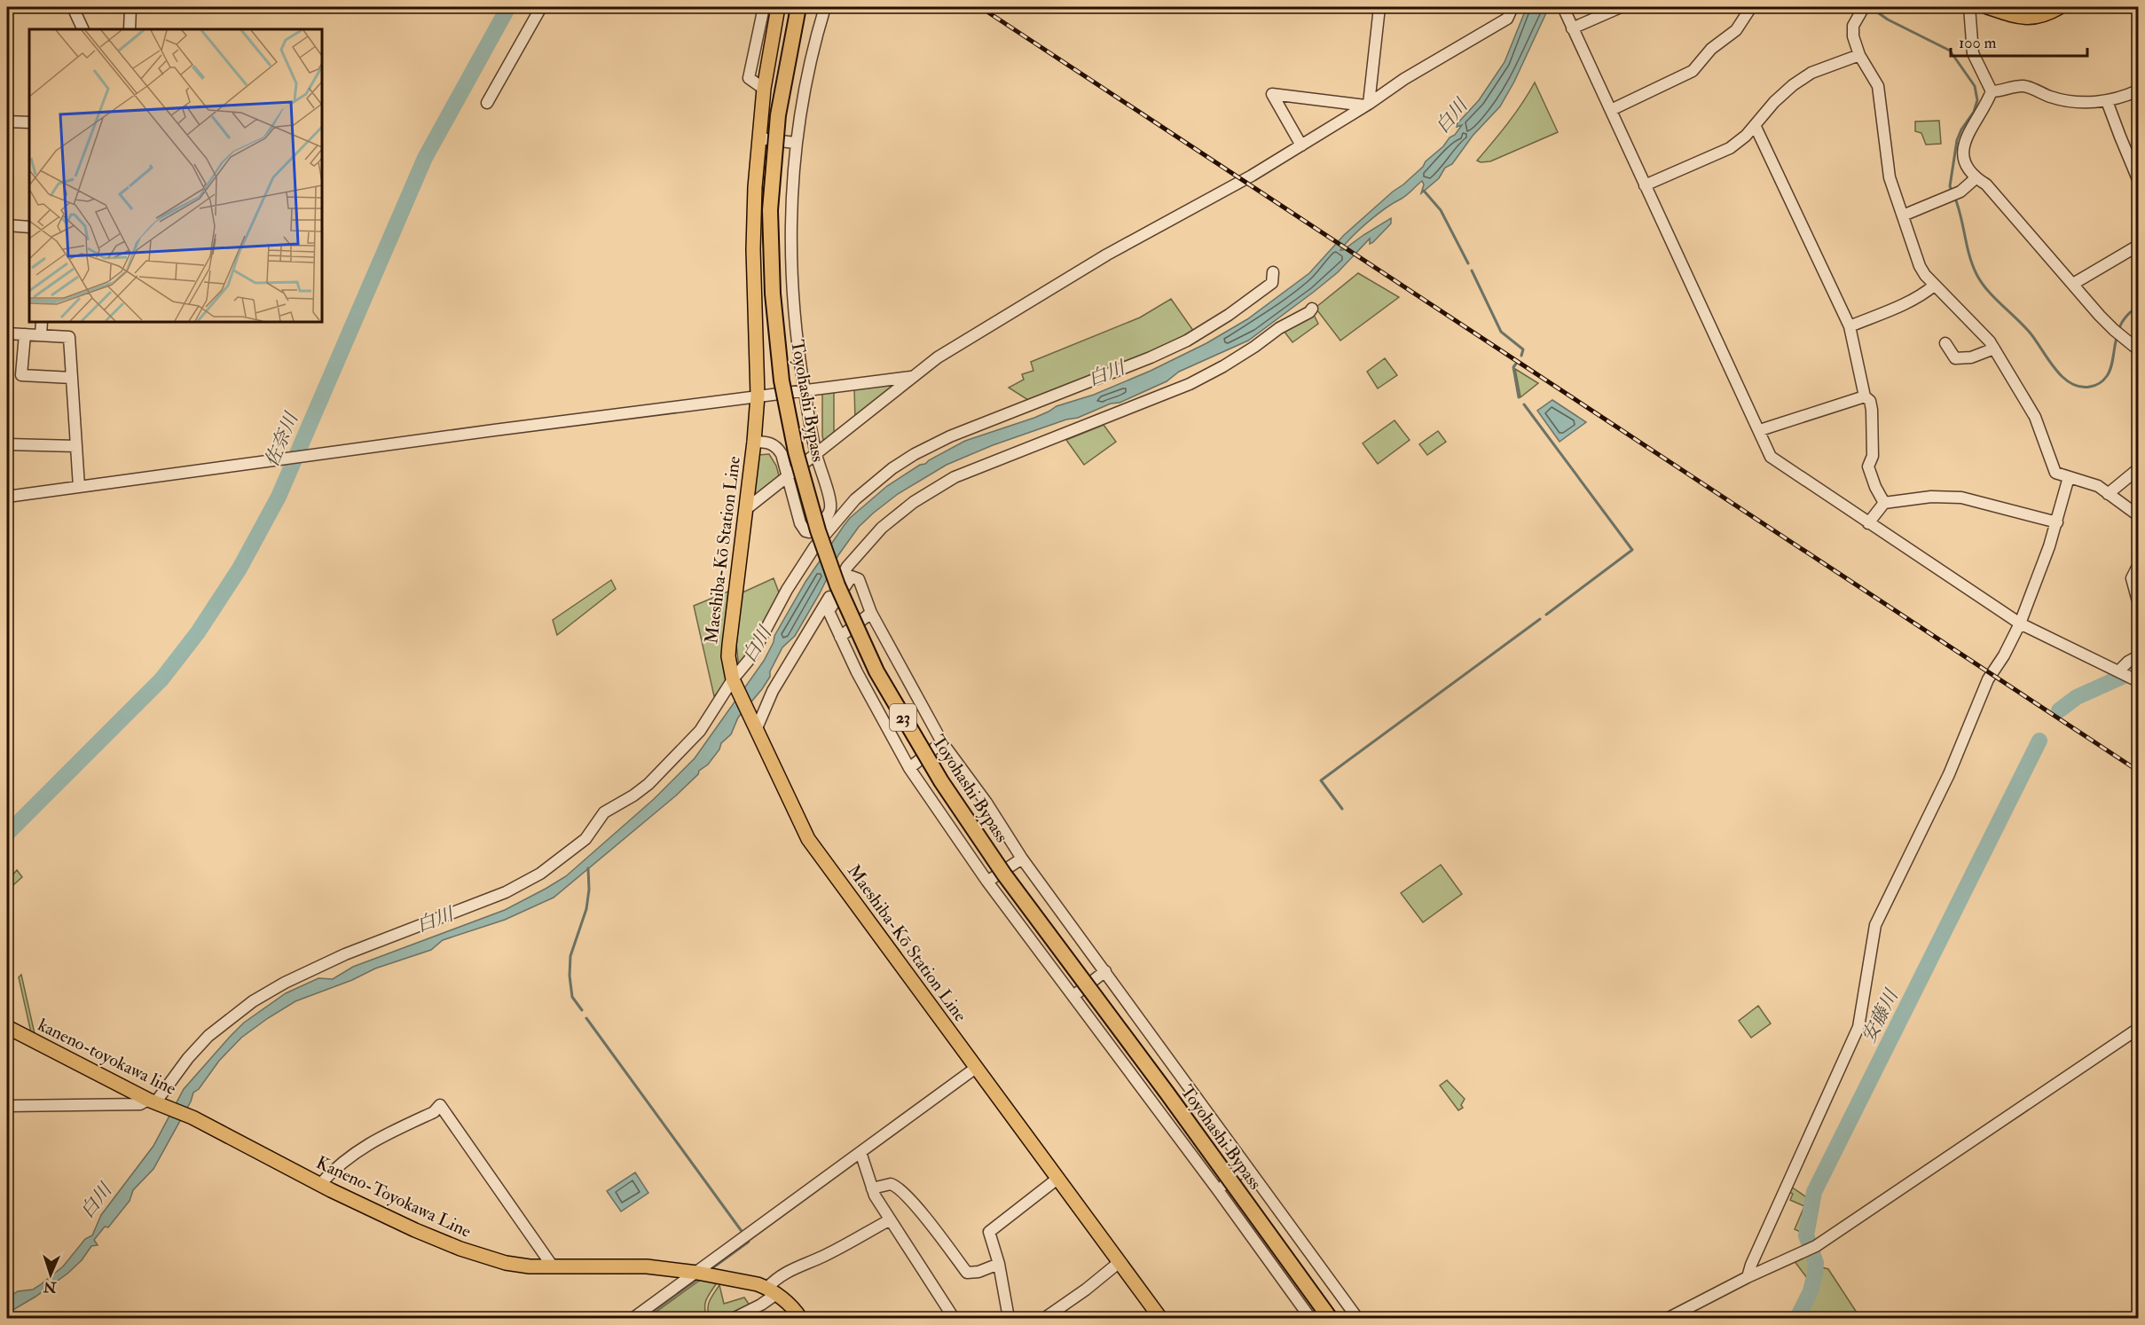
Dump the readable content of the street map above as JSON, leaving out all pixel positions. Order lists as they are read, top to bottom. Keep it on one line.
{"streets":{"highway":["Toyohashi Bypass","23"],"main road":["Maeshiba-Kō Station Line","kaneno-toyokawa line","Kaneno-Toyokawa Line"]},"crossings":[["kaneno-toyokawa line","Kaneno-Toyokawa Line"]],"water":["白川","佐奈川","安藤川"],"scale_bar":"100 m","north":"bottom"}
